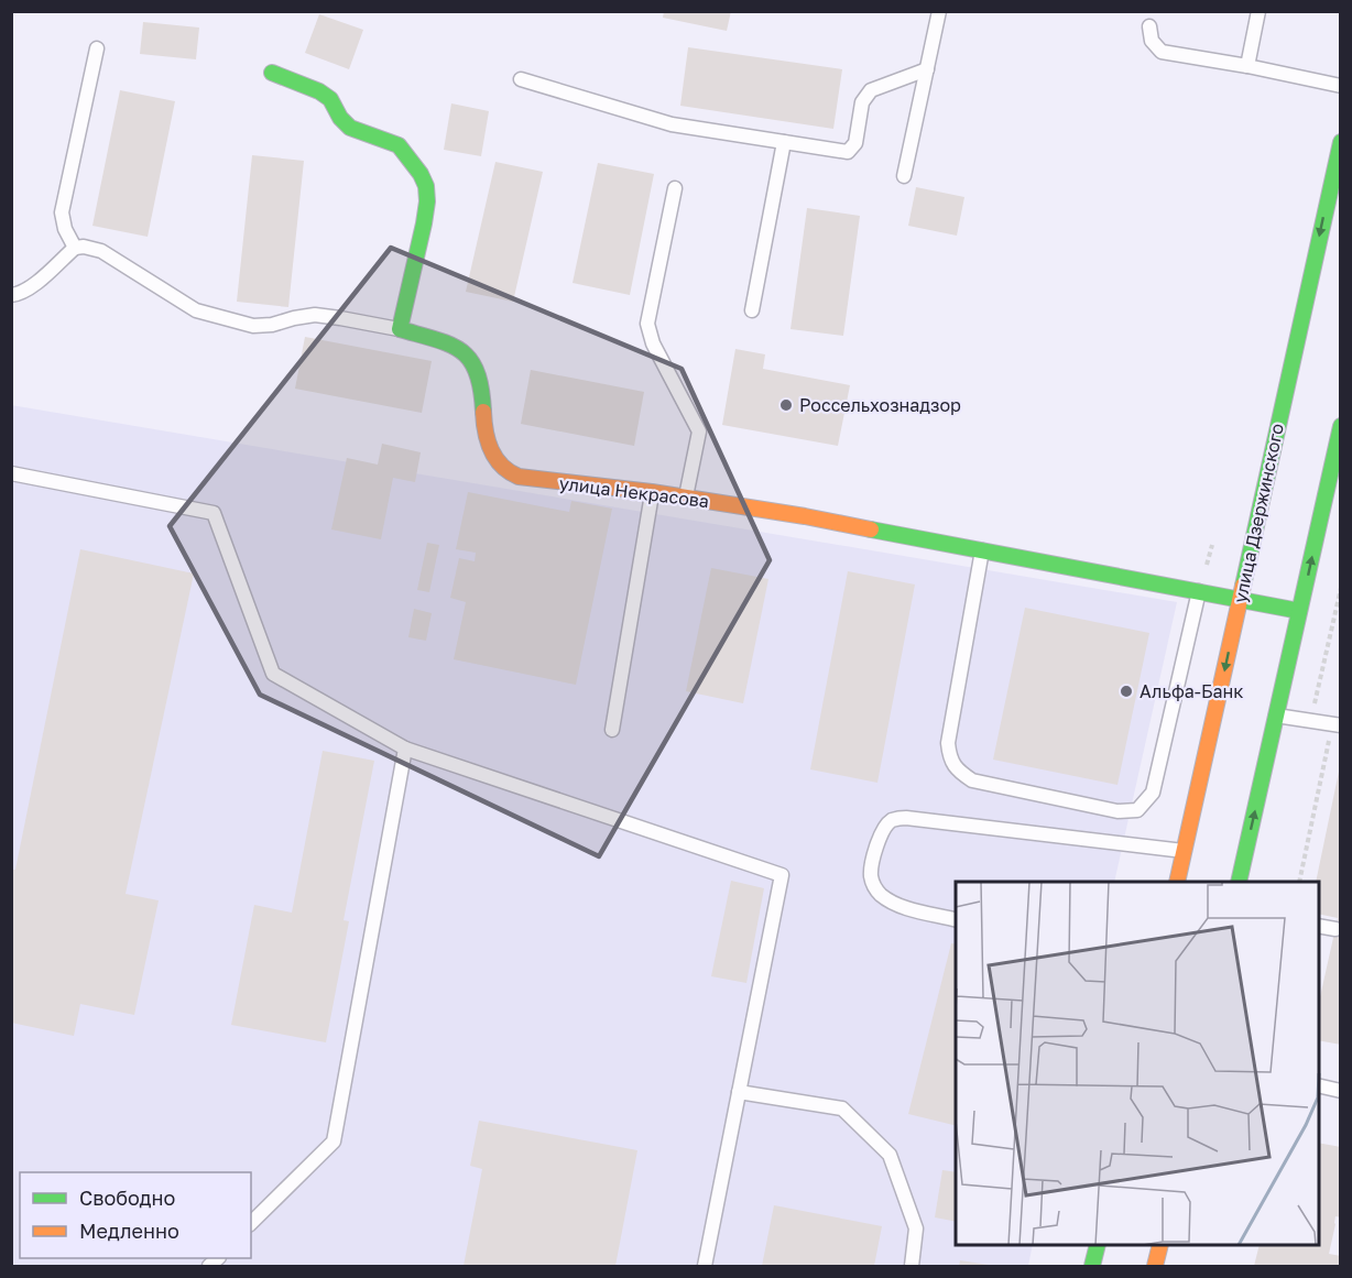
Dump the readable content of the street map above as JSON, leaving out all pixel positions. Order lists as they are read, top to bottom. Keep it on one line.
{"streets":{"street":["улица Некрасова","улица Дзержинского"]},"crossings":[["улица Некрасова","улица Дзержинского"]],"places":["Россельхознадзор","Альфа-Банк"],"legend":["Свободно","Медленно"]}
